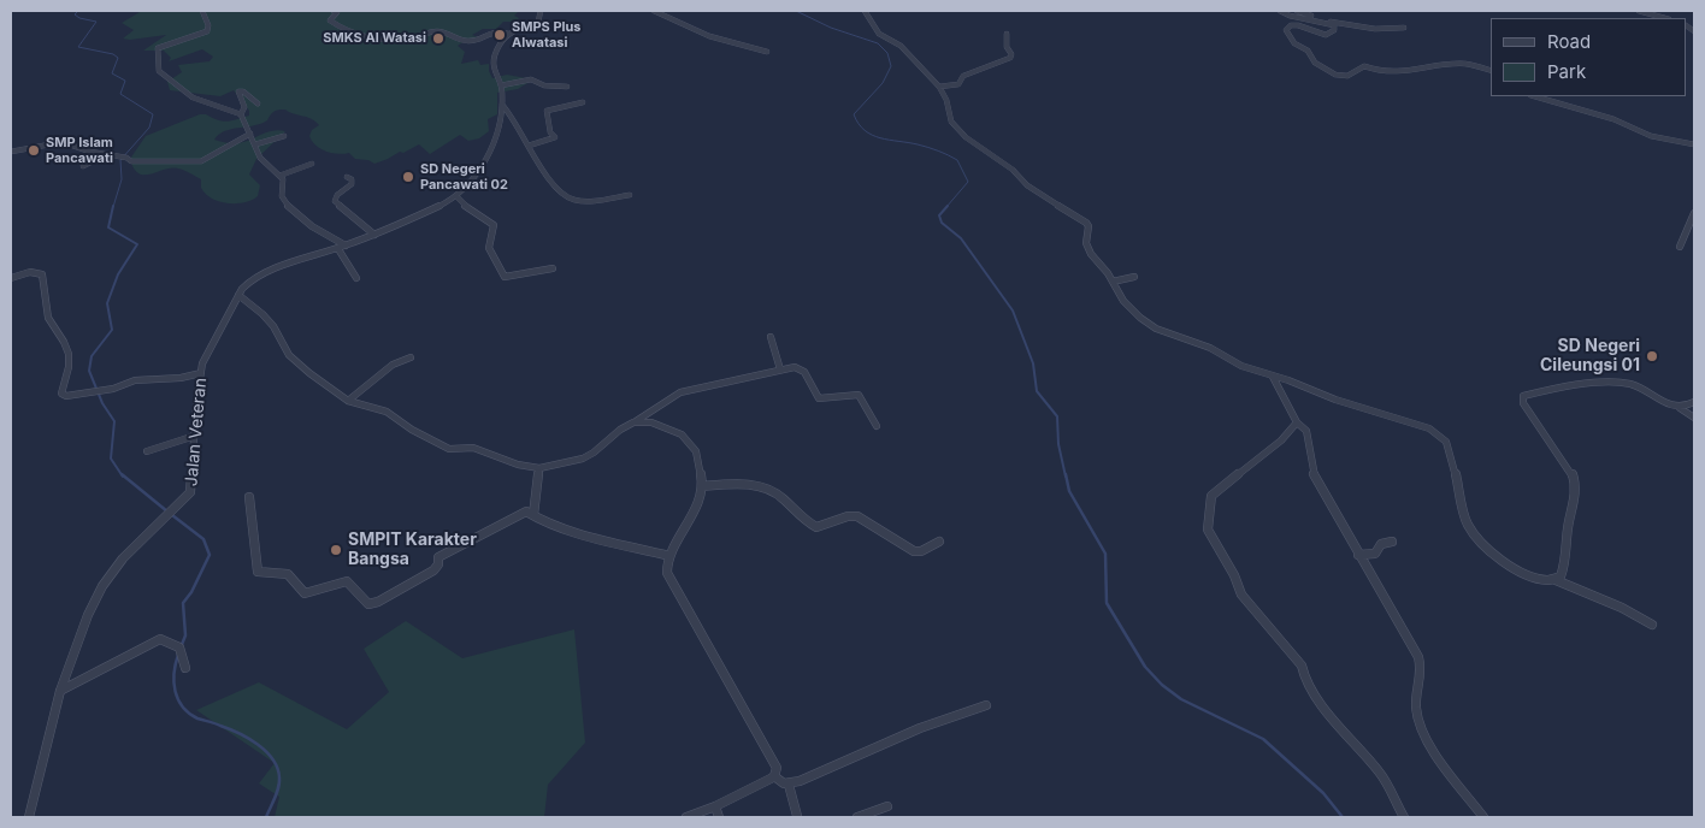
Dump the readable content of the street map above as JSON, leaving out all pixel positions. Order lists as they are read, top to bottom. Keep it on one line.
{"streets":{"street":["Jalan Veteran"]},"places":["SMPS Plus Alwatasi","SMKS Al Watasi","SMP Islam Pancawati","SD Negeri Pancawati 02","SD Negeri Cileungsi 01","SMPIT Karakter Bangsa"],"legend":["Road","Park"]}
